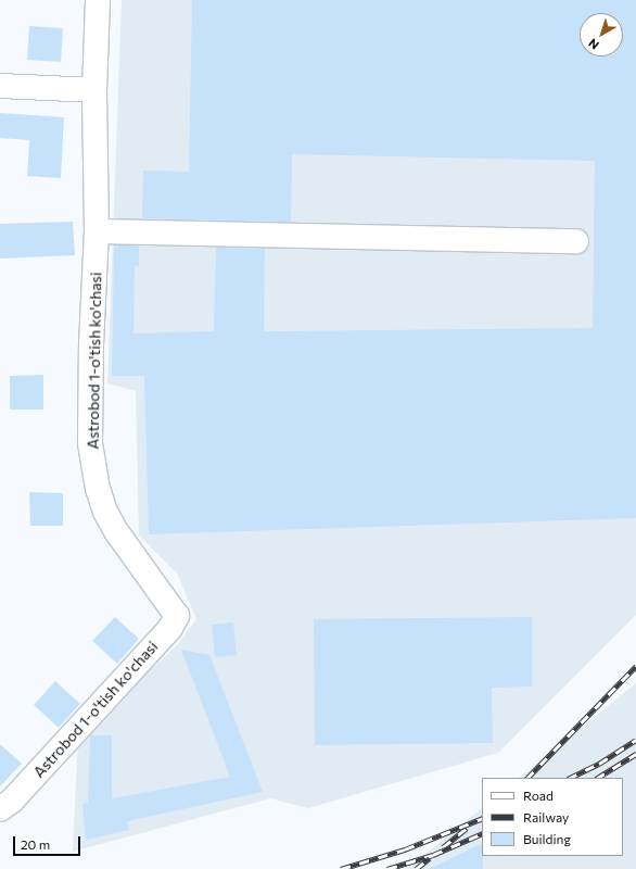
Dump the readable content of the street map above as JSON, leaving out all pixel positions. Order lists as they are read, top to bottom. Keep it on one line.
{"streets":{"street":["Astrobod 1-o'tish ko'chasi"]},"legend":["Road","Railway","Building"],"scale_bar":"20 m","north":"bottom left"}
